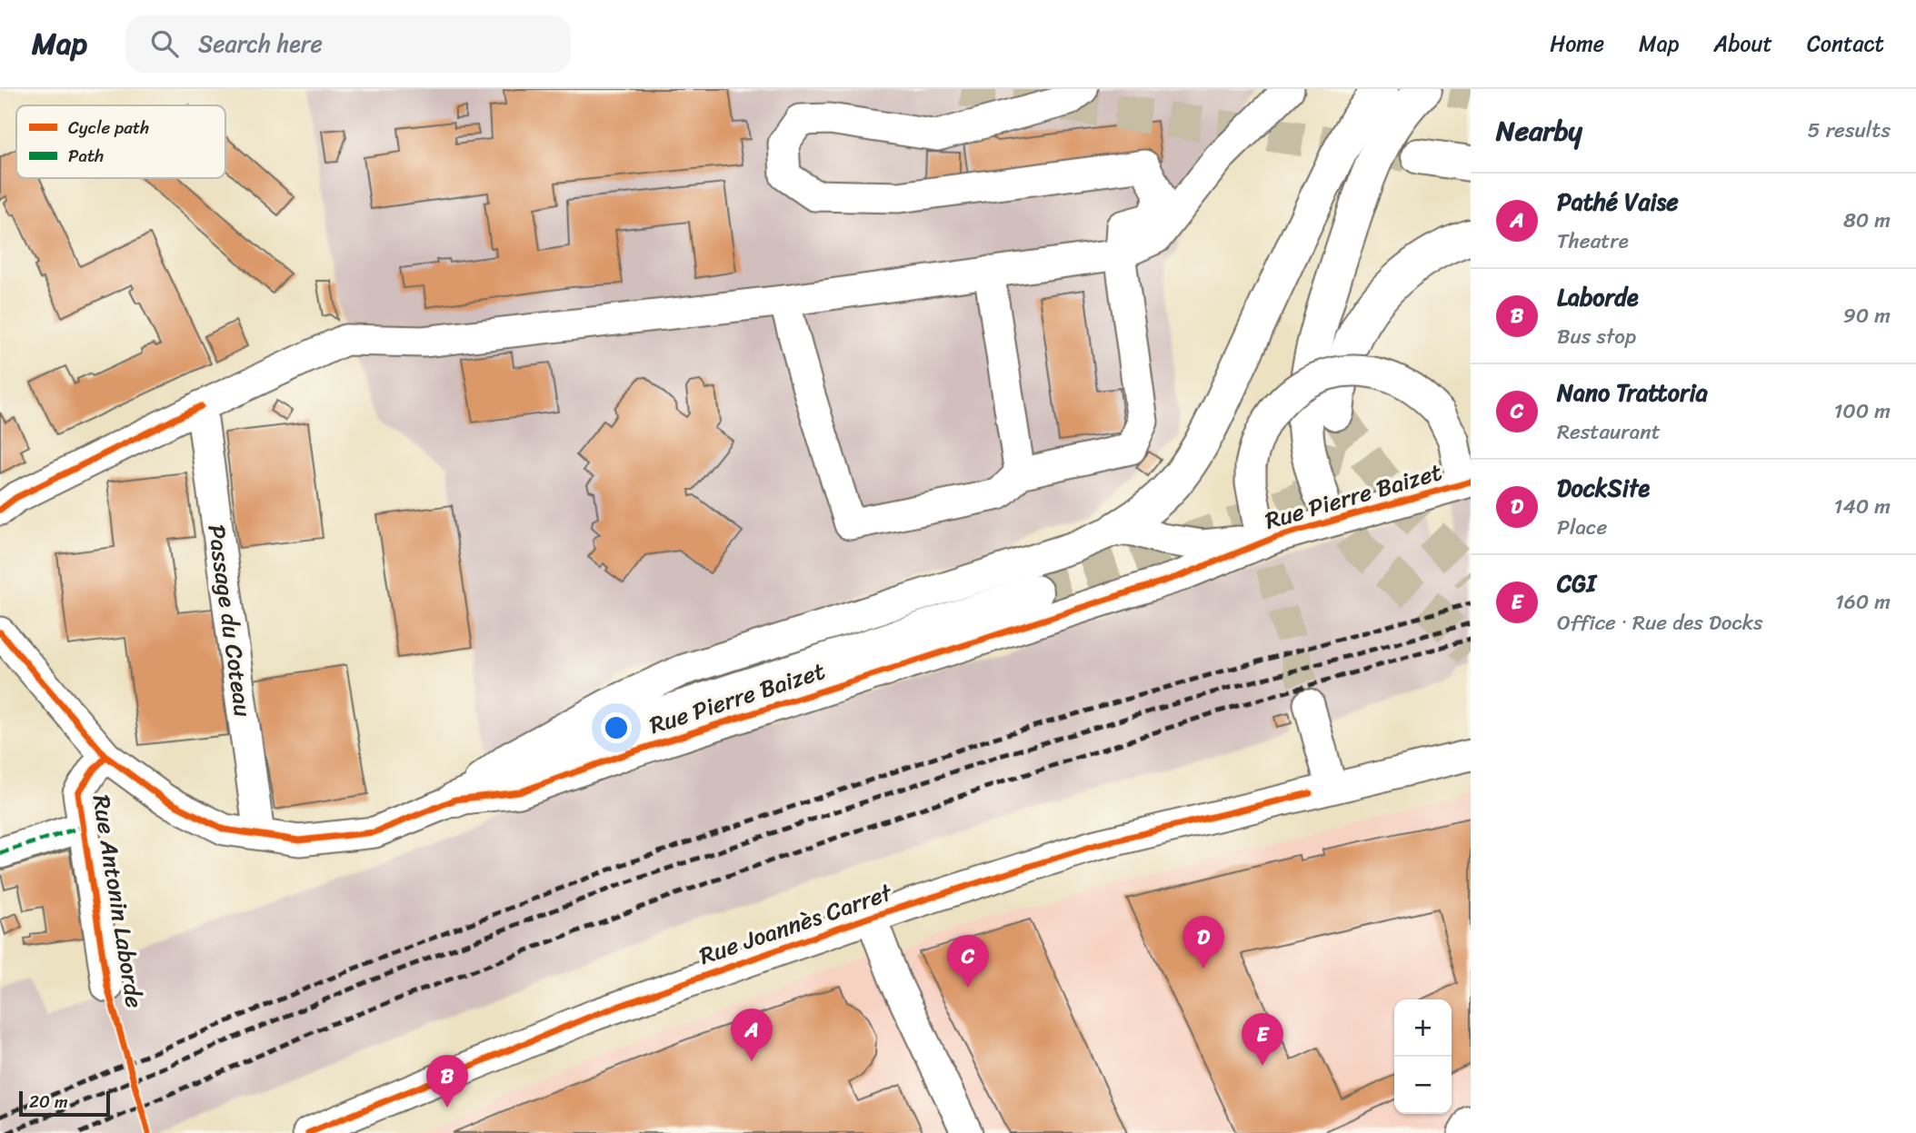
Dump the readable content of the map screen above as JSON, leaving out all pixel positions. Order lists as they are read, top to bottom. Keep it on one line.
{"streets":{"street":["Rue Pierre Baizet","Passage du Coteau","Rue Antonin Laborde","Rue Joannès Carret"]},"crossings":[["Rue Pierre Baizet","Passage du Coteau"],["Rue Pierre Baizet","Rue Antonin Laborde"]],"legend":["Cycle path","Path"],"scale_bar":"20 m","page":{"header":"Map","search":"Search here","nav":["Home","Map","About","Contact"],"heading":["Nearby","5 results"],"list":[{"mark":"A","name":"Pathé Vaise","note":"Theatre","value":"80 m"},{"mark":"B","name":"Laborde","note":"Bus stop","value":"90 m"},{"mark":"C","name":"Nano Trattoria","note":"Restaurant","value":"100 m"},{"mark":"D","name":"DockSite","note":"Place","value":"140 m"},{"mark":"E","name":"CGI","note":"Office · Rue des Docks","value":"160 m"}],"pins":["D","C","A","E","B"],"map_buttons":["+","−"],"scale":"20 m"}}
